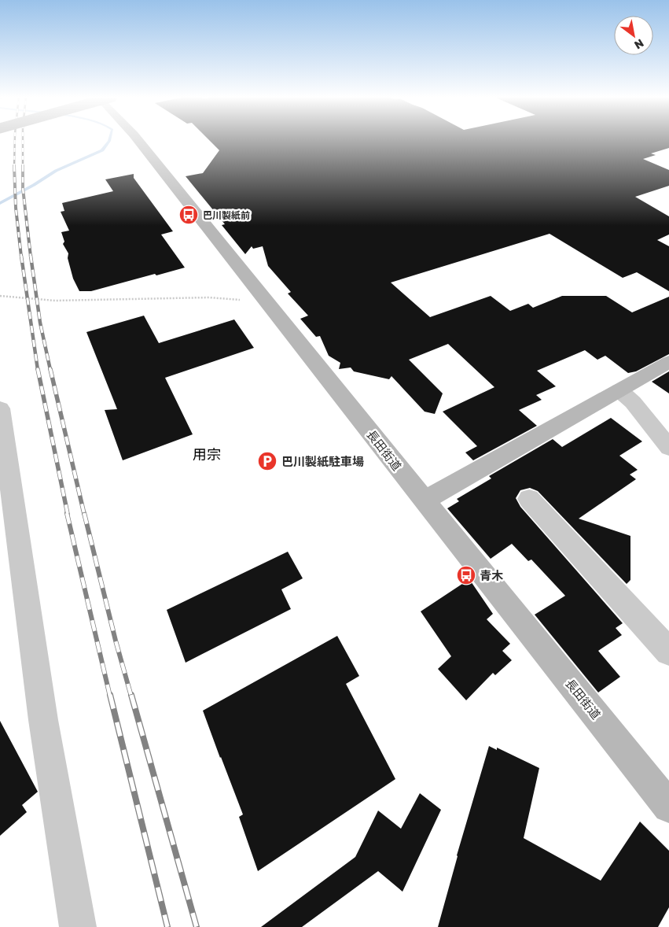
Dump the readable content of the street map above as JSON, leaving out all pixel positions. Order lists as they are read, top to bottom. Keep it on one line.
{"streets":{"main road":["長田街道"]},"districts":["用宗"],"places":{"bus stop":["巴川製紙前","青木"],"parking":["巴川製紙駐車場"]},"north":"bottom right"}
